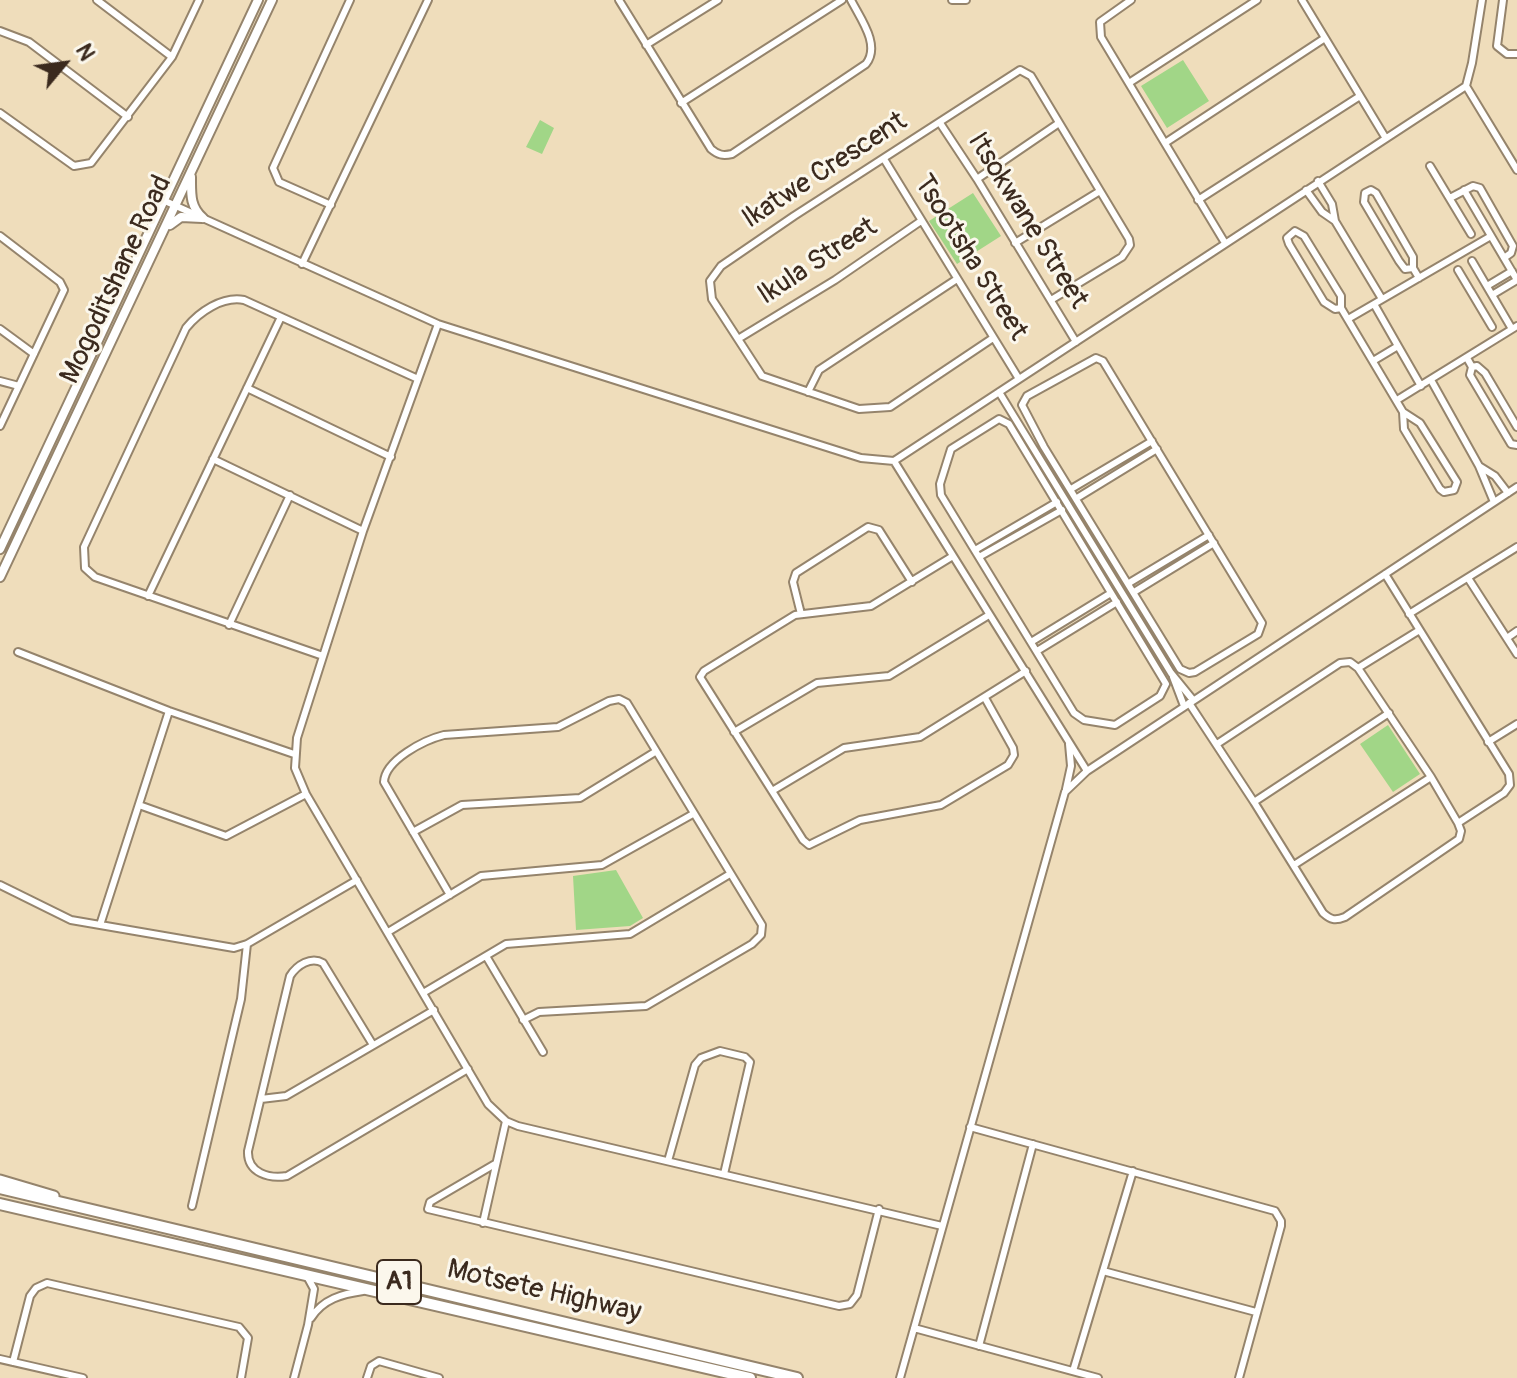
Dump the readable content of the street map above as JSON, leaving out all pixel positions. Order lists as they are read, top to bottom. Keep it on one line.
{"streets":{"highway":["A1","Motsete Highway"],"main road":["Mogoditshane Road"],"street":["Ikatwe Crescent","Itsokwane Street","Tsootsha Street","Ikula Street"]},"crossings":[["Ikatwe Crescent","Itsokwane Street"],["Ikatwe Crescent","Tsootsha Street"],["Ikatwe Crescent","Ikula Street"],["Tsootsha Street","Ikula Street"]],"north":"top right"}
